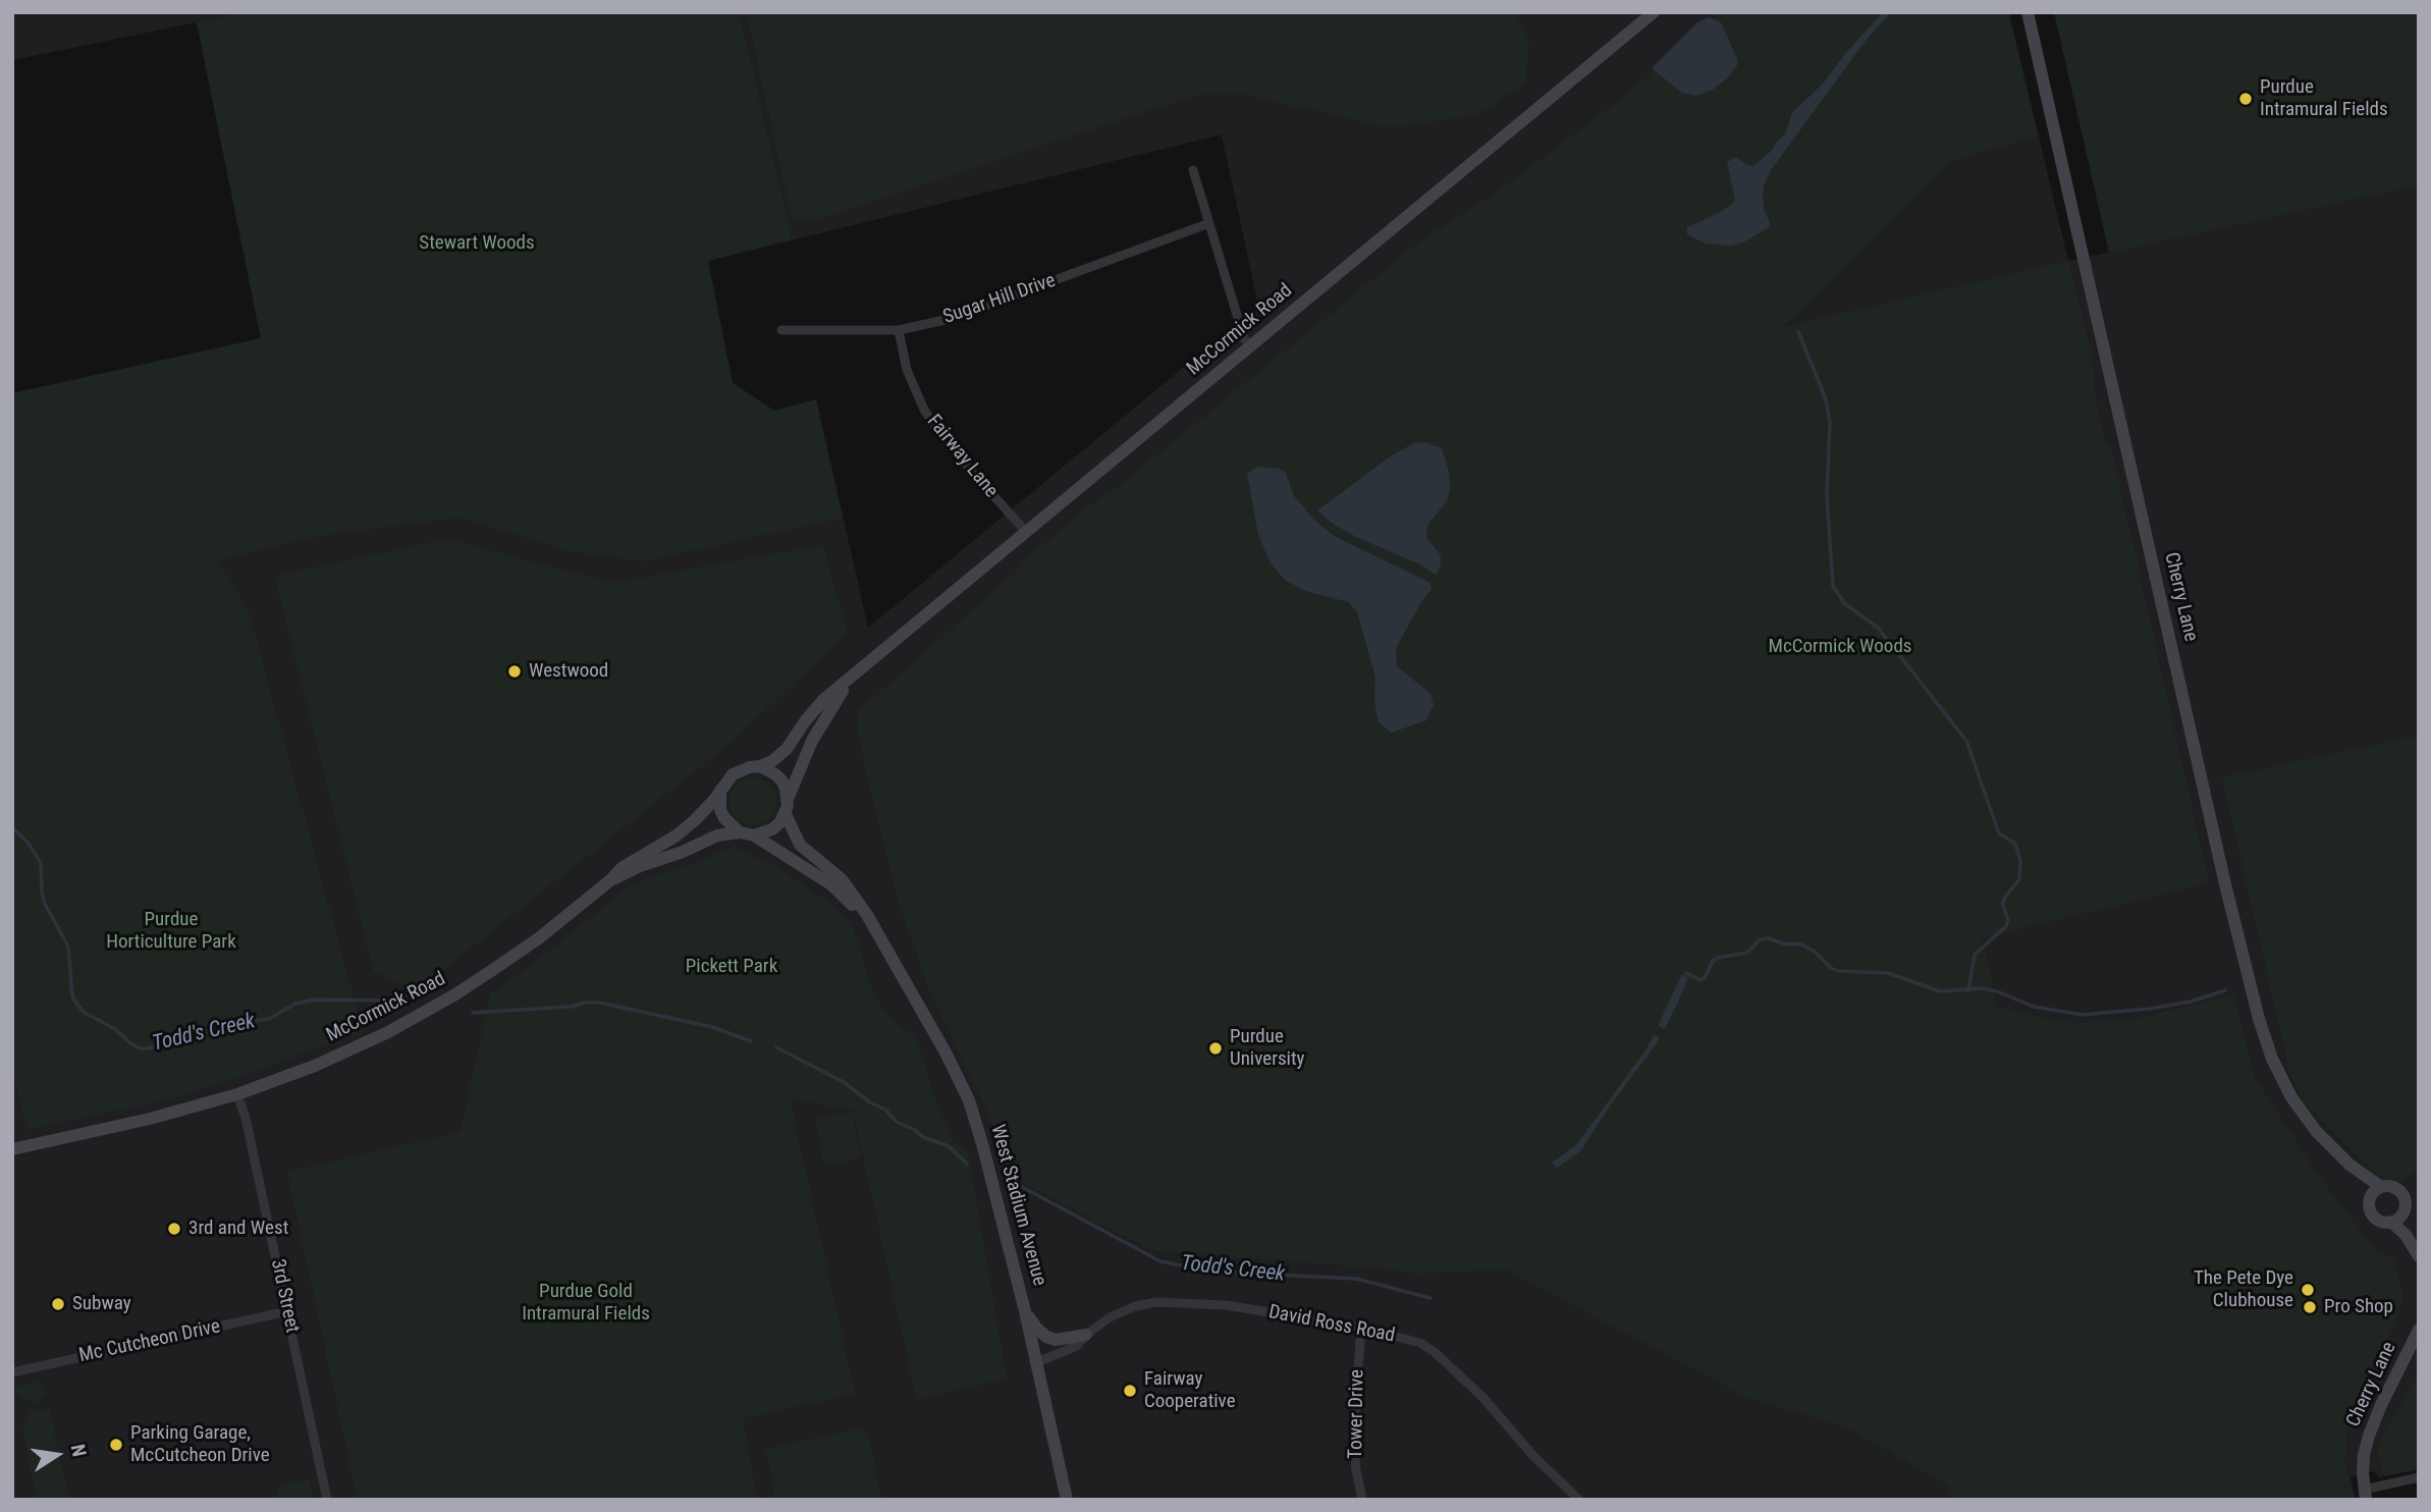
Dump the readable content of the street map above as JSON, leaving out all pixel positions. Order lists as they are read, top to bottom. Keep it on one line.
{"streets":{"street":["Sugar Hill Drive","McCormick Road","Fairway Lane","Cherry Lane","West Stadium Avenue","3rd Street","David Ross Road","Mc Cutcheon Drive","Tower Drive"]},"crossings":[["Sugar Hill Drive","Fairway Lane"],["McCormick Road","Fairway Lane"],["McCormick Road","West Stadium Avenue"],["McCormick Road","3rd Street"],["West Stadium Avenue","David Ross Road"],["3rd Street","Mc Cutcheon Drive"],["David Ross Road","Tower Drive"]],"water":["Todd's Creek"],"parks":["Stewart Woods","McCormick Woods","Purdue Horticulture Park","Pickett Park","Purdue Gold Intramural Fields"],"places":["Purdue Intramural Fields","Westwood","Purdue University","3rd and West","The Pete Dye Clubhouse","Subway","Pro Shop","Fairway Cooperative","Parking Garage, McCutcheon Drive"],"north":"right"}
